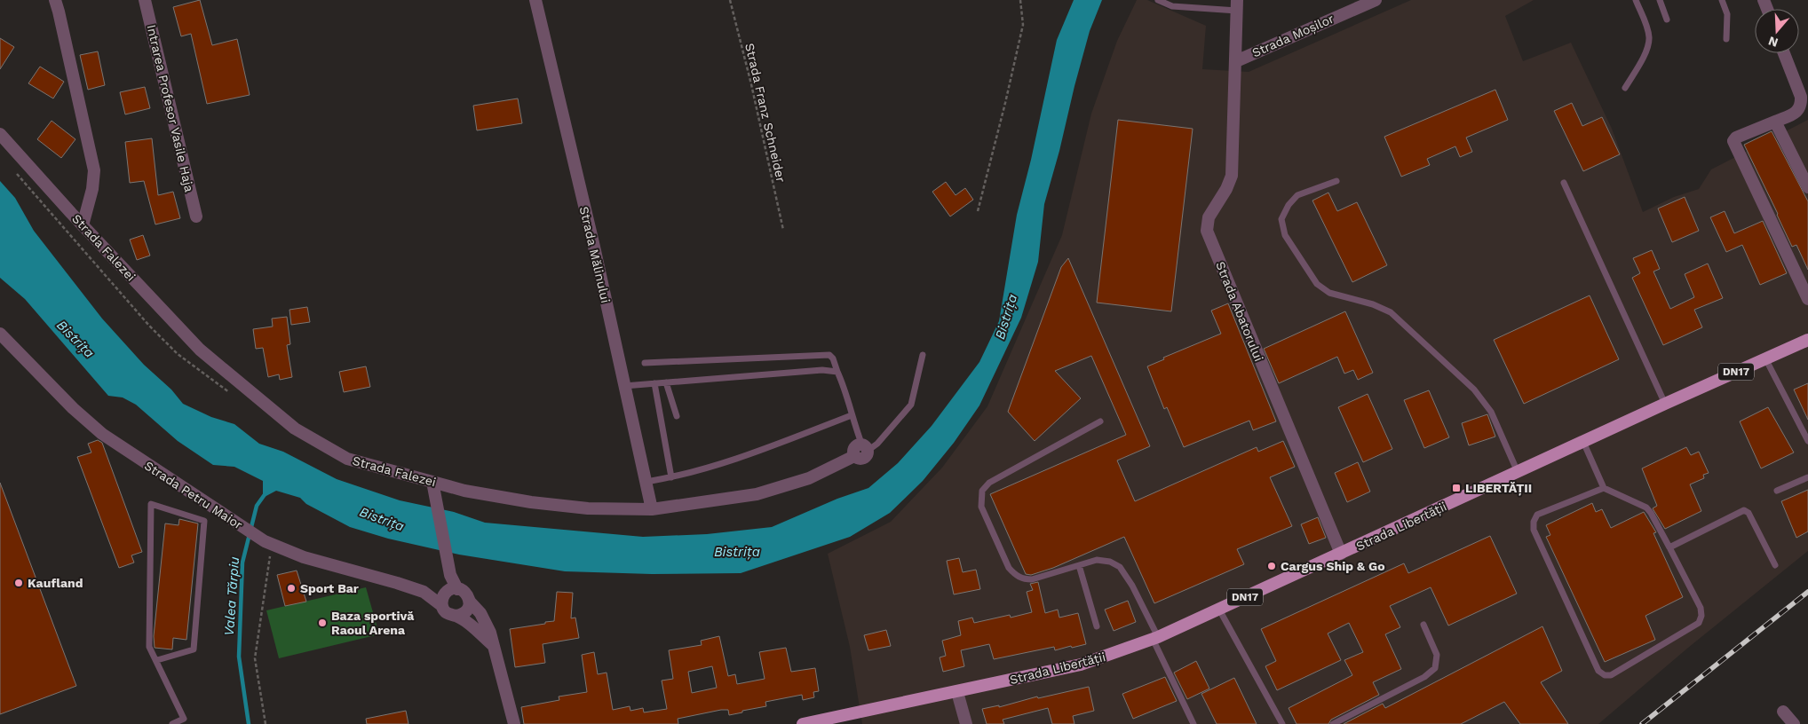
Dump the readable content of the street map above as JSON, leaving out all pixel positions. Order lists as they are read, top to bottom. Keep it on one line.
{"streets":{"main road":["DN17","Strada Libertății"],"street":["Strada Moșilor","Intrarea Profesor Vasile Haja","Strada Falezei","Strada Mălinului","Strada Abatorului","Strada Petru Maior"],"path":["Strada Franz Schneider"]},"crossings":[["Strada Moșilor","Strada Abatorului"],["Strada Falezei","Strada Mălinului"],["Strada Abatorului","Strada Libertății"]],"water":["Bistrița","Valea Tărpiu"],"places":{"transit":["LIBERTĂȚII"],"other":["Cargus Ship & Go","Kaufland","Sport Bar","Baza sportivă Raoul Arena"]},"north":"bottom"}
